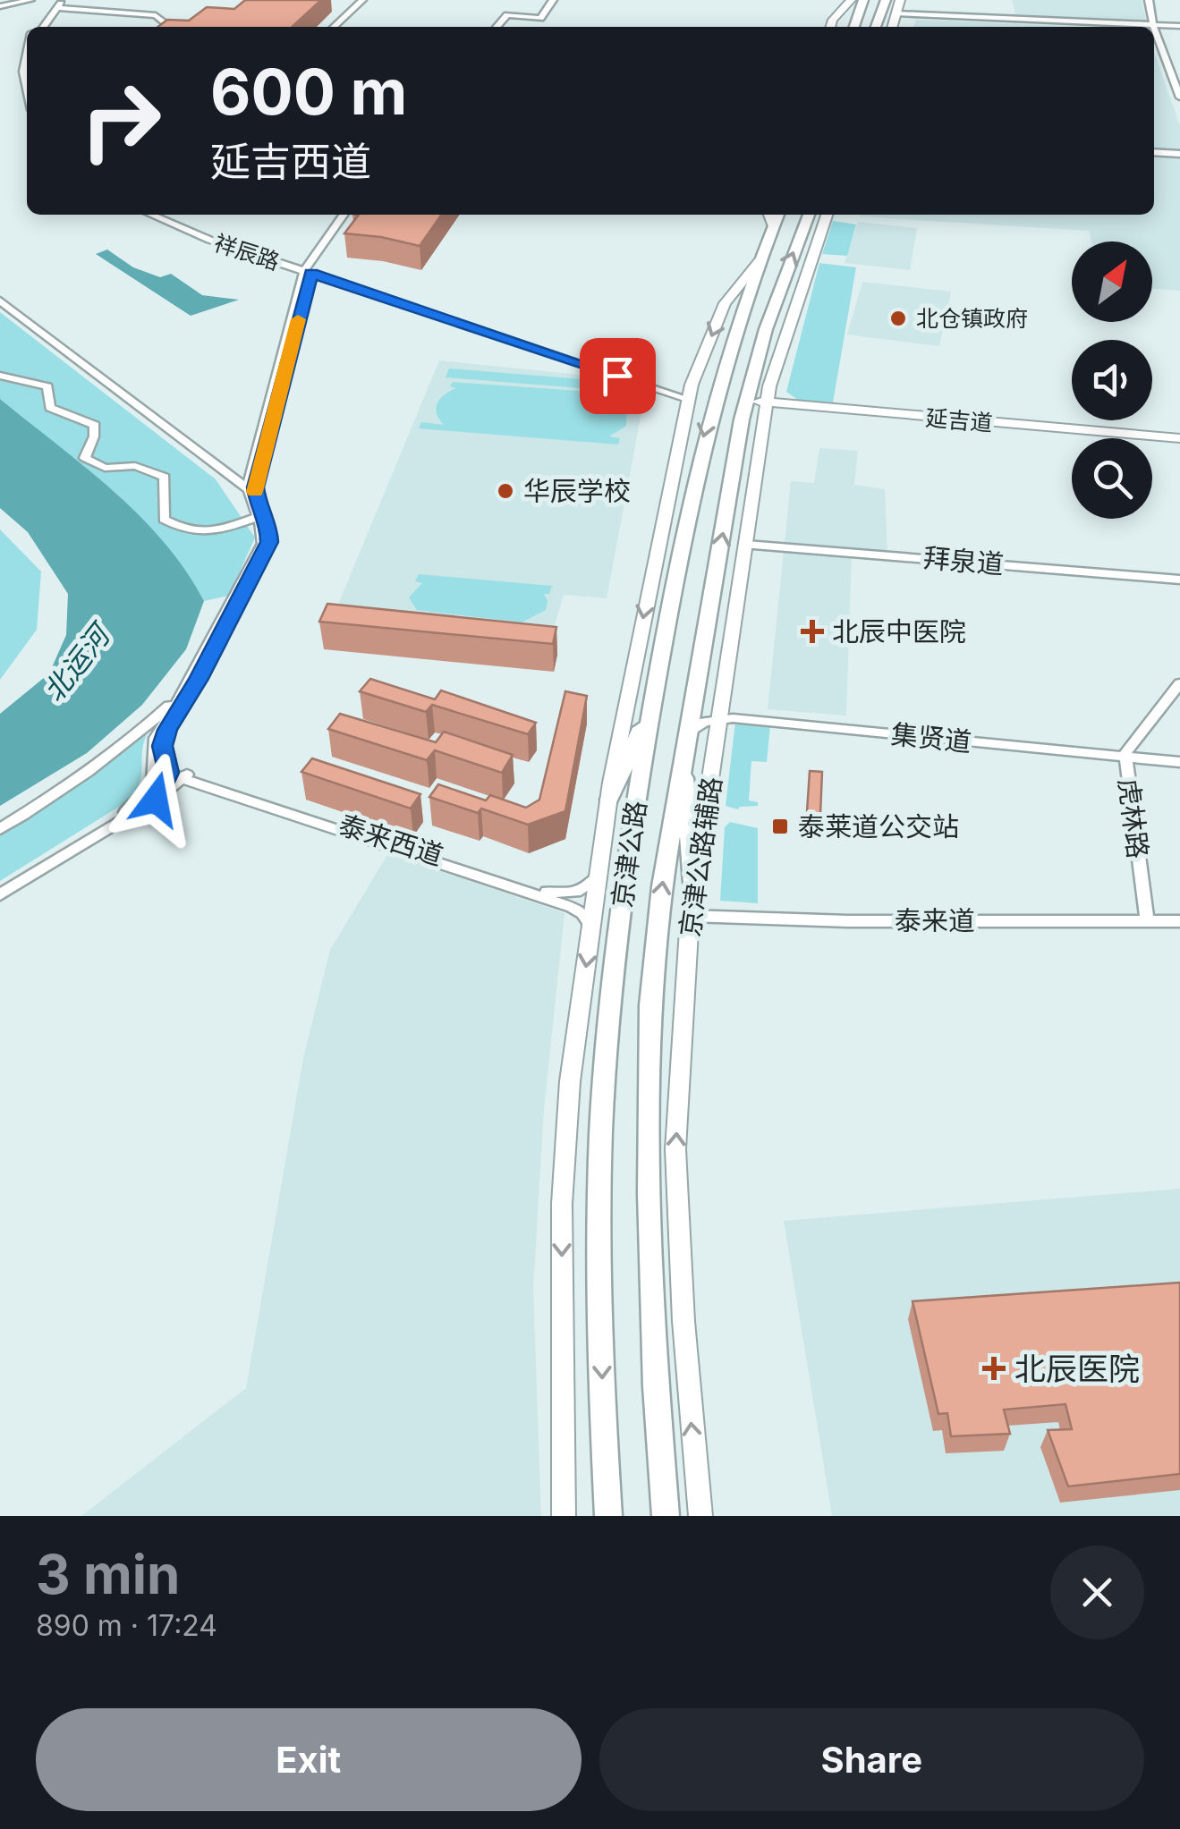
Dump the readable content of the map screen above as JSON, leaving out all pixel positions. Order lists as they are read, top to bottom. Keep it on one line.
{"streets":{"highway":["京津公路"],"main road":["延吉道","京津公路辅路"],"street":["祥辰路","拜泉道","集贤道","虎林路","泰来西道","泰来道"]},"crossings":[["延吉道","京津公路"],["延吉道","京津公路辅路"],["拜泉道","京津公路辅路"],["集贤道","虎林路"],["集贤道","京津公路"],["集贤道","京津公路辅路"],["虎林路","泰来道"],["京津公路辅路","泰来道"]],"water":["北运河"],"places":{"other":["北仓镇政府","华辰学校"],"health":["北辰中医院","北辰医院"],"transit":["泰莱道公交站"]},"north":"top right","page":{"turn":["600 m","延吉西道"],"heading":["3 min","890 m · 17:24"],"buttons":["Exit","Share"]}}
